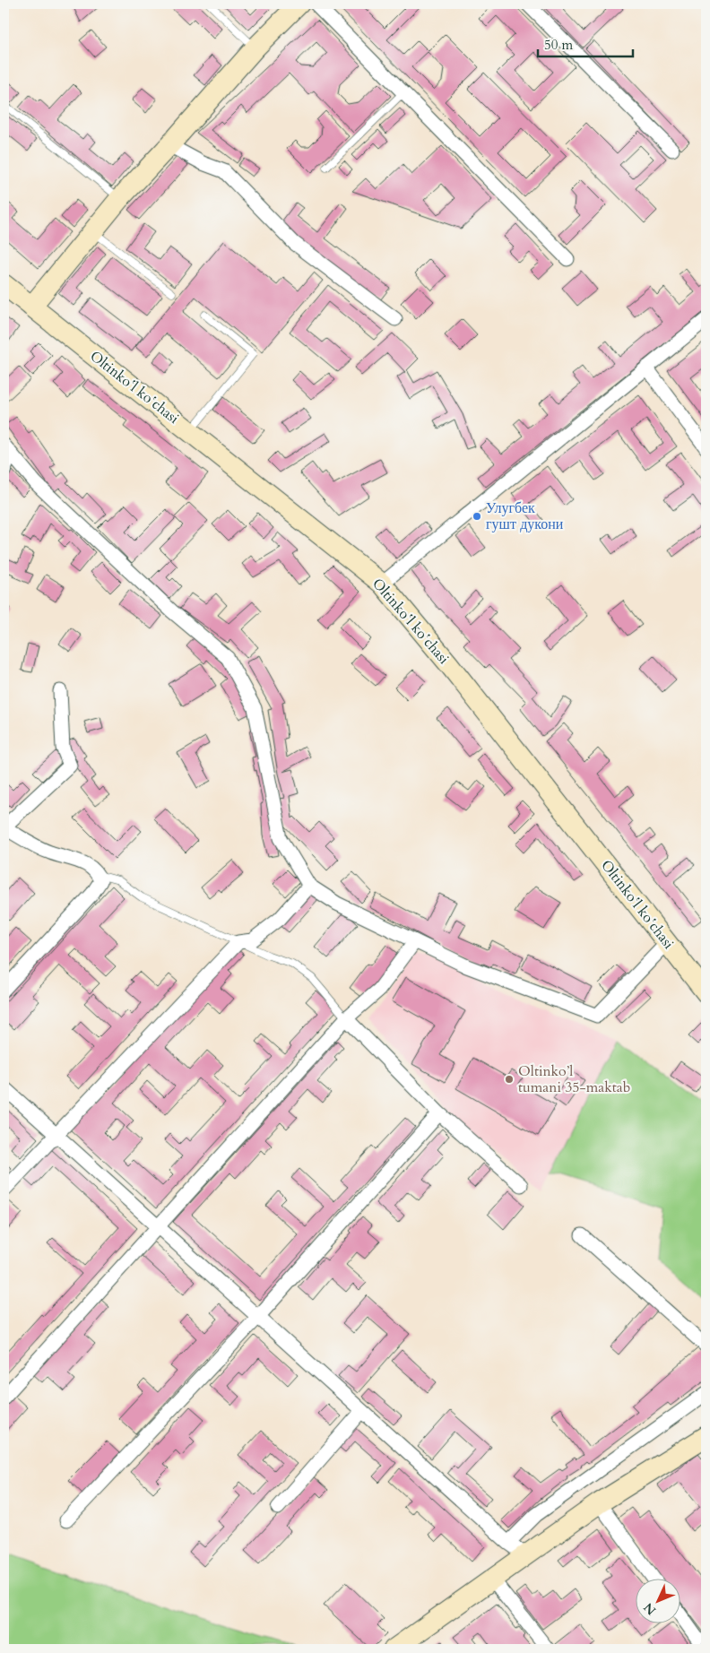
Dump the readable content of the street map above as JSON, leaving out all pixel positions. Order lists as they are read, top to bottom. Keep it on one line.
{"streets":{"main road":["Oltinkoʻl koʻchasi"]},"places":["Улугбек гушт дукони","Oltinko’l tumani 35-maktab"],"scale_bar":"50 m","north":"bottom left"}
